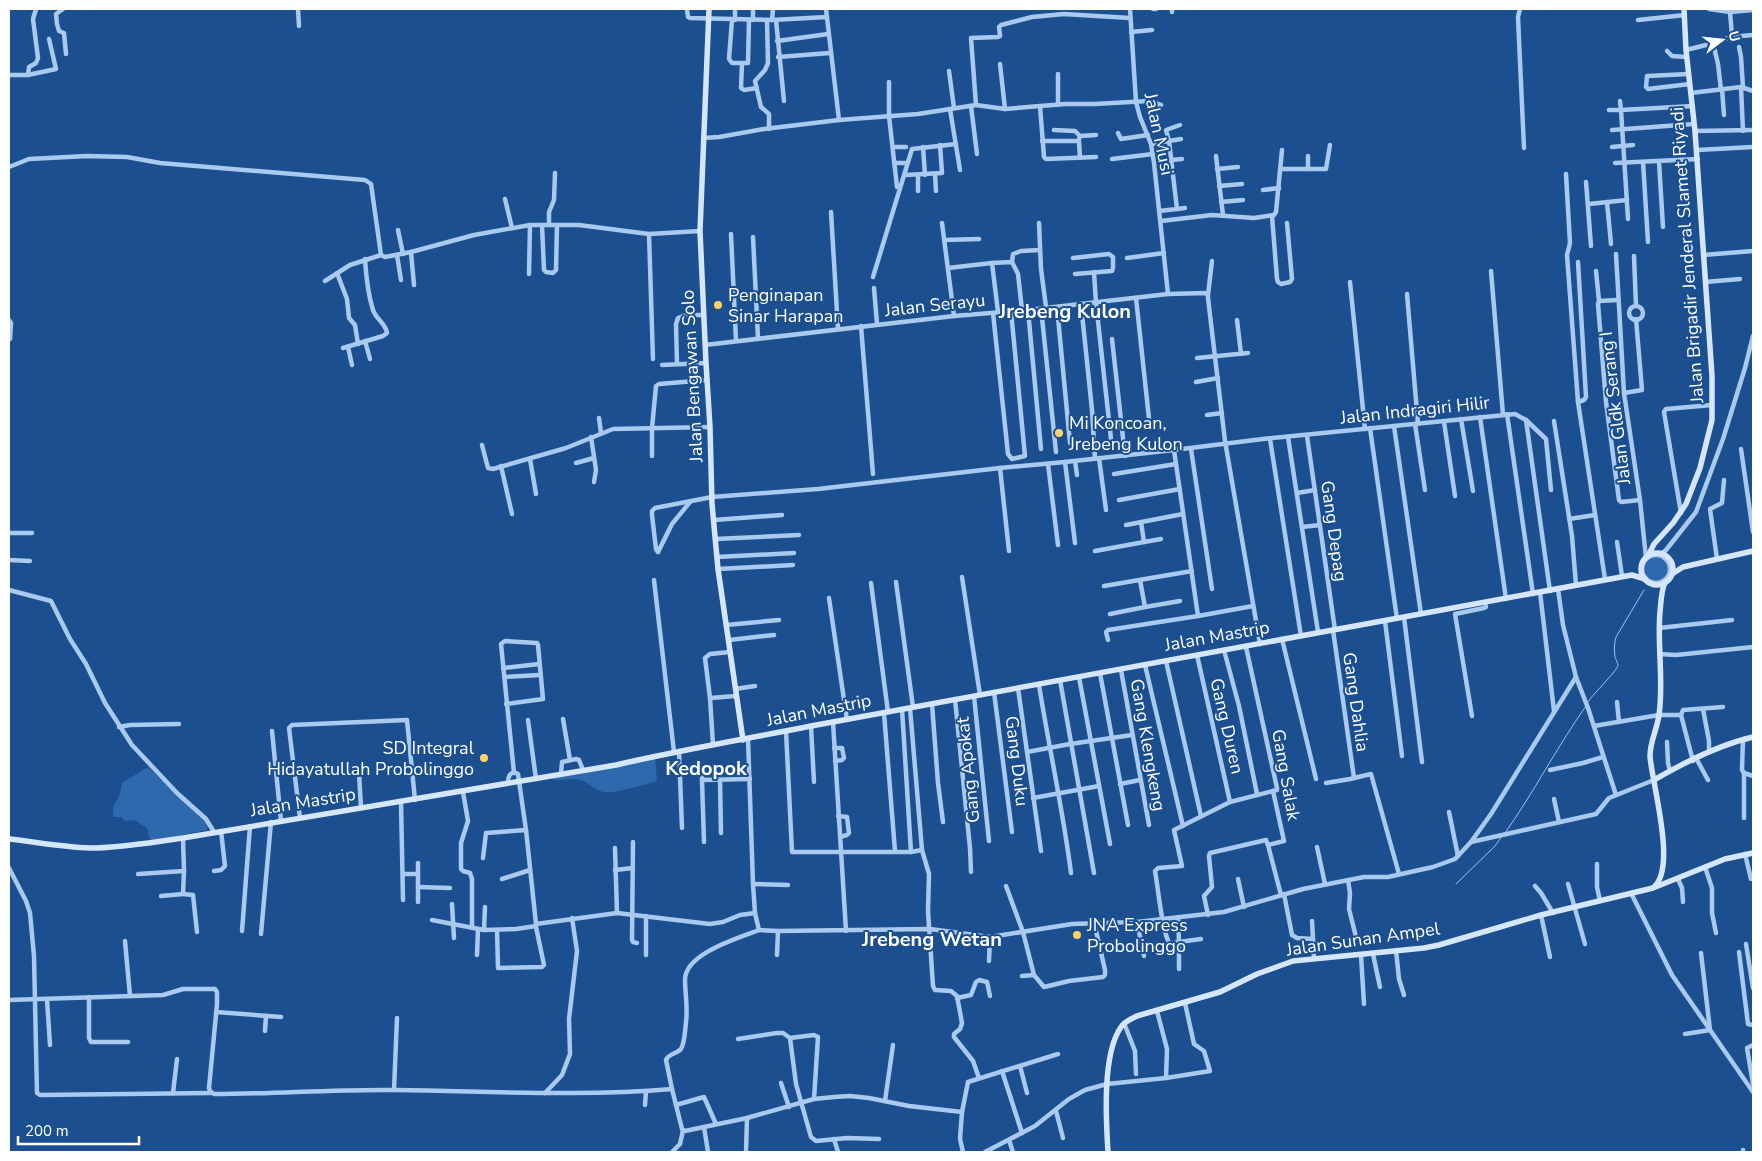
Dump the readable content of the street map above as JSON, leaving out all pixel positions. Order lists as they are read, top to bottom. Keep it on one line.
{"streets":{"main road":["Jalan Brigadir Jenderal Slamet Riyadi","Jalan Bengawan Solo","Jalan Mastrip","Jalan Sunan Ampel"],"street":["Jalan Musi","Jalan Serayu","Jalan Gldk Serang I","Jalan Indragiri Hilir","Gang Depag","Gang Dahlia","Gang Duren","Gang Klengkeng","Gang Duku","Gang Apokat","Gang Salak"]},"crossings":[["Jalan Musi","Jalan Serayu"],["Jalan Brigadir Jenderal Slamet Riyadi","Jalan Gldk Serang I"],["Jalan Serayu","Jalan Bengawan Solo"],["Jalan Bengawan Solo","Jalan Indragiri Hilir"],["Jalan Bengawan Solo","Jalan Mastrip"],["Jalan Indragiri Hilir","Gang Depag"],["Gang Depag","Jalan Mastrip"],["Gang Depag","Gang Dahlia"],["Jalan Mastrip","Gang Dahlia"],["Jalan Mastrip","Gang Duren"],["Jalan Mastrip","Gang Klengkeng"],["Jalan Mastrip","Gang Duku"],["Jalan Mastrip","Gang Apokat"],["Jalan Mastrip","Gang Salak"]],"districts":["Jrebeng Kulon","Kedopok","Jrebeng Wetan"],"places":["Penginapan Sinar Harapan","Mi Koncoan, Jrebeng Kulon","SD Integral Hidayatullah Probolinggo","JNA Express Probolinggo"],"scale_bar":"200 m","north":"right"}
